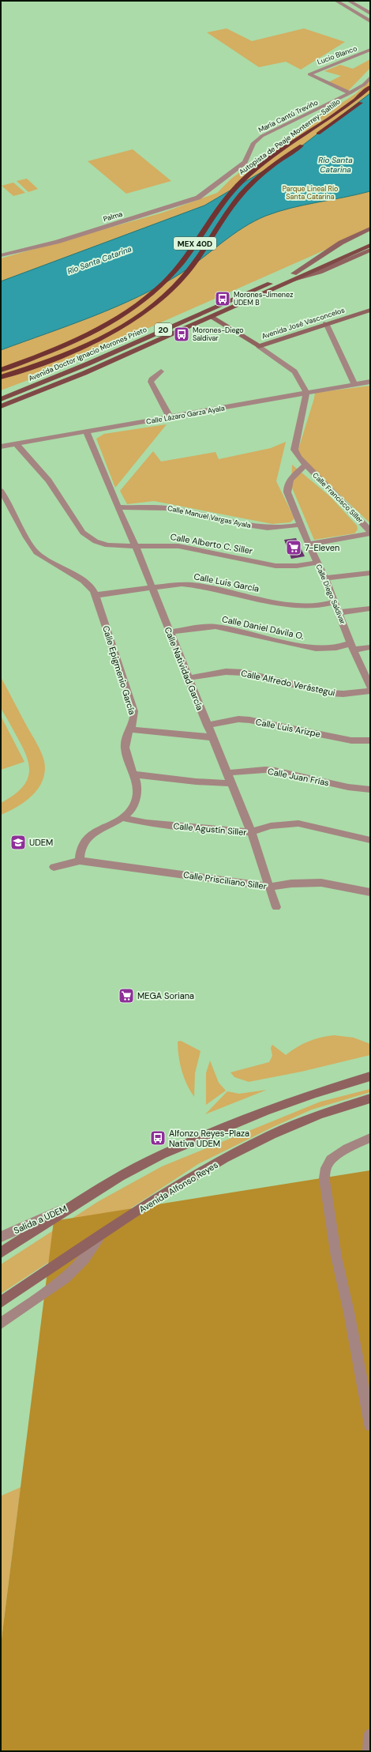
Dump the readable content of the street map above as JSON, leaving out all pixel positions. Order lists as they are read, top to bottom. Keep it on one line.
{"streets":{"highway":["Autopista de Peaje Monterrey-Saltillo","MEX 40D"],"main road":["Avenida José Vasconcelos","20","Avenida Doctor Ignacio Morones Prieto","Avenida Alfonso Reyes"],"street":["Lucio Blanco","María Cantú Treviño","Palma","Calle Lázaro Garza Ayala","Calle Francisco Siller","Calle Manuel Vargas Ayala","Calle Alberto C. Siller","Calle Luis García","Calle Diego Saldívar","Calle Daniel Dávila O.","Calle Natividad García","Calle Epigmenio García","Calle Alfredo Verástegui","Calle Luis Arizpe","Calle Juan Frías","Calle Agustín Siller","Calle Prisciliano Siller","Salida a UDEM"]},"crossings":[["Lucio Blanco","María Cantú Treviño"],["María Cantú Treviño","Palma"],["Avenida José Vasconcelos","Avenida Doctor Ignacio Morones Prieto"],["20","Avenida Doctor Ignacio Morones Prieto"],["Calle Lázaro Garza Ayala","Calle Alberto C. Siller"],["Calle Lázaro Garza Ayala","Calle Natividad García"],["Calle Francisco Siller","Calle Diego Saldívar"],["Calle Manuel Vargas Ayala","Calle Diego Saldívar"],["Calle Manuel Vargas Ayala","Calle Natividad García"],["Calle Alberto C. Siller","Calle Diego Saldívar"],["Calle Alberto C. Siller","Calle Natividad García"],["Calle Luis García","Calle Diego Saldívar"],["Calle Luis García","Calle Natividad García"],["Calle Luis García","Calle Epigmenio García"],["Calle Diego Saldívar","Calle Daniel Dávila O."],["Calle Daniel Dávila O.","Calle Natividad García"],["Calle Natividad García","Calle Alfredo Verástegui"],["Calle Natividad García","Calle Luis Arizpe"],["Calle Natividad García","Calle Juan Frías"],["Calle Natividad García","Calle Agustín Siller"],["Calle Natividad García","Calle Prisciliano Siller"],["Calle Epigmenio García","Calle Agustín Siller"],["Calle Epigmenio García","Calle Prisciliano Siller"]],"water":["Río Santa Catarina"],"parks":["Parque Lineal Río Santa Catarina"],"places":{"bus stop":["Morones-Jimenez UDEM B","Morones-Diego Saldivar","Alfonzo Reyes-Plaza Nativa UDEM"],"supermarket":["7-Eleven","MEGA Soriana"],"school or university":["UDEM"]}}
